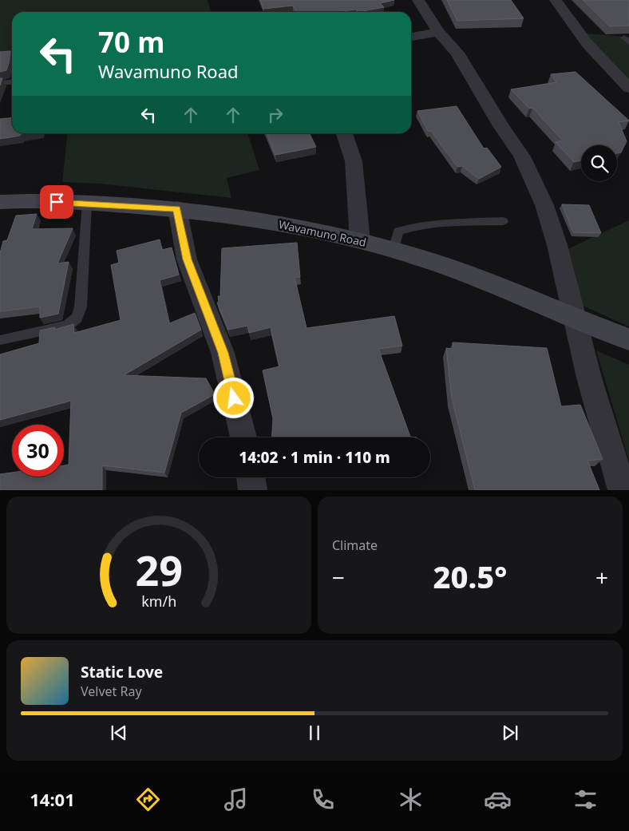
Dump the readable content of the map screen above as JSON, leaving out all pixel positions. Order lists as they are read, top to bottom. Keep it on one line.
{"streets":{"main road":["Wavamuno Road"]},"page":{"turn":["70 m","Wavamuno Road"],"limit":"30","trip":"14:02 · 1 min · 110 m","tile":"Climate","heat":["−","20.5°","+"],"song":["Static Love","Velvet Ray"],"tabs":"14:01","gauge":["29","km/h"]}}
